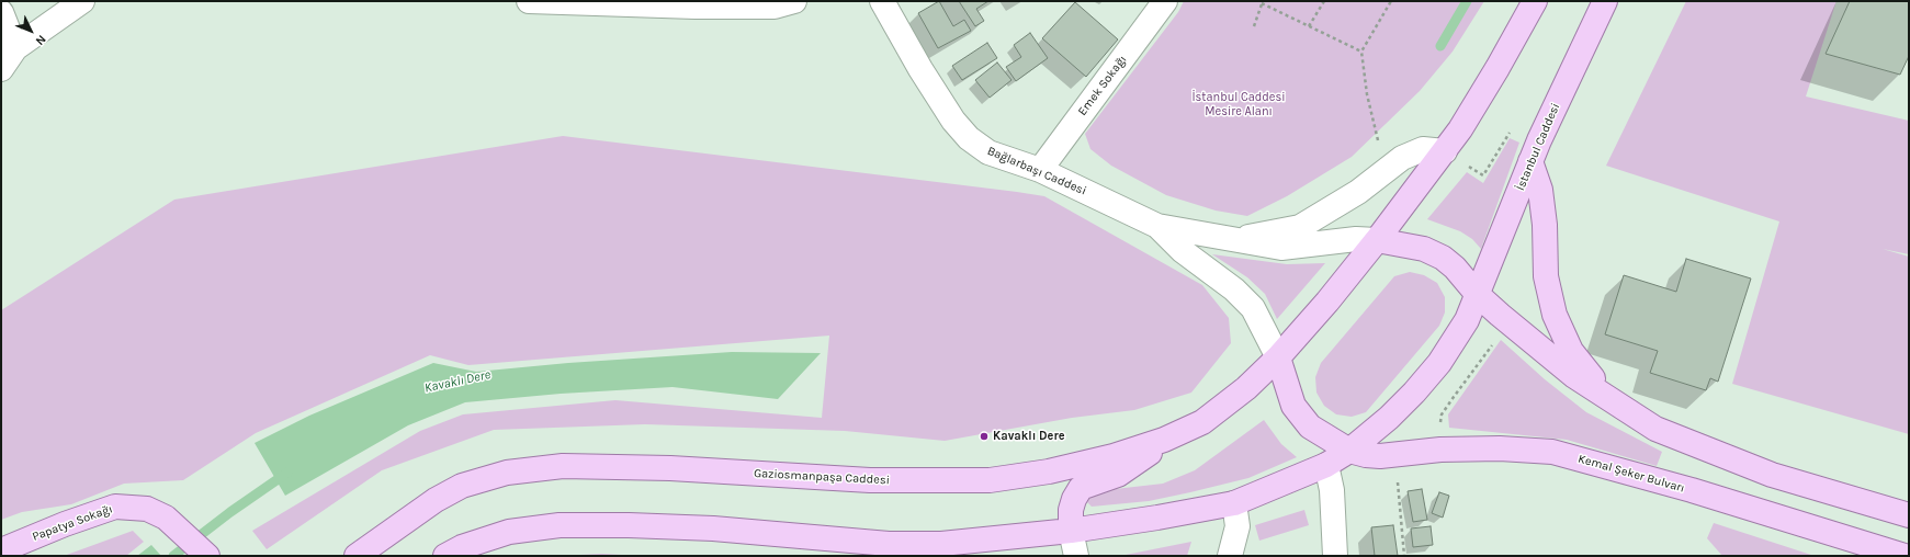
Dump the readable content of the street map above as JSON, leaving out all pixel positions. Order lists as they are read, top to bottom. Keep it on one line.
{"streets":{"main road":["İstanbul Caddesi","Kemal Şeker Bulvarı","Gaziosmanpaşa Caddesi","Papatya Sokağı"],"street":["Emek Sokağı","Bağlarbaşı Caddesi"]},"crossings":[["Emek Sokağı","Bağlarbaşı Caddesi"],["İstanbul Caddesi","Kemal Şeker Bulvarı"],["Kemal Şeker Bulvarı","Gaziosmanpaşa Caddesi"]],"water":["Kavaklı Dere"],"parks":["İstanbul Caddesi Mesire Alanı"],"places":["Kavaklı Dere"],"north":"bottom right"}
